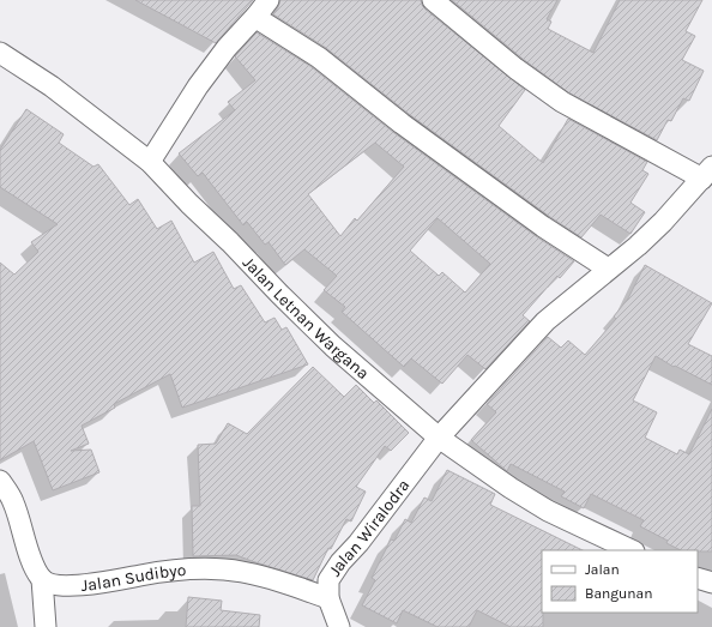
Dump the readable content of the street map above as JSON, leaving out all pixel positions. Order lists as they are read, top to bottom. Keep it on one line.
{"streets":{"street":["Jalan Letnan Wargana","Jalan Wiralodra","Jalan Sudibyo"]},"crossings":[["Jalan Letnan Wargana","Jalan Wiralodra"],["Jalan Wiralodra","Jalan Sudibyo"]],"legend":["Jalan","Bangunan"]}
